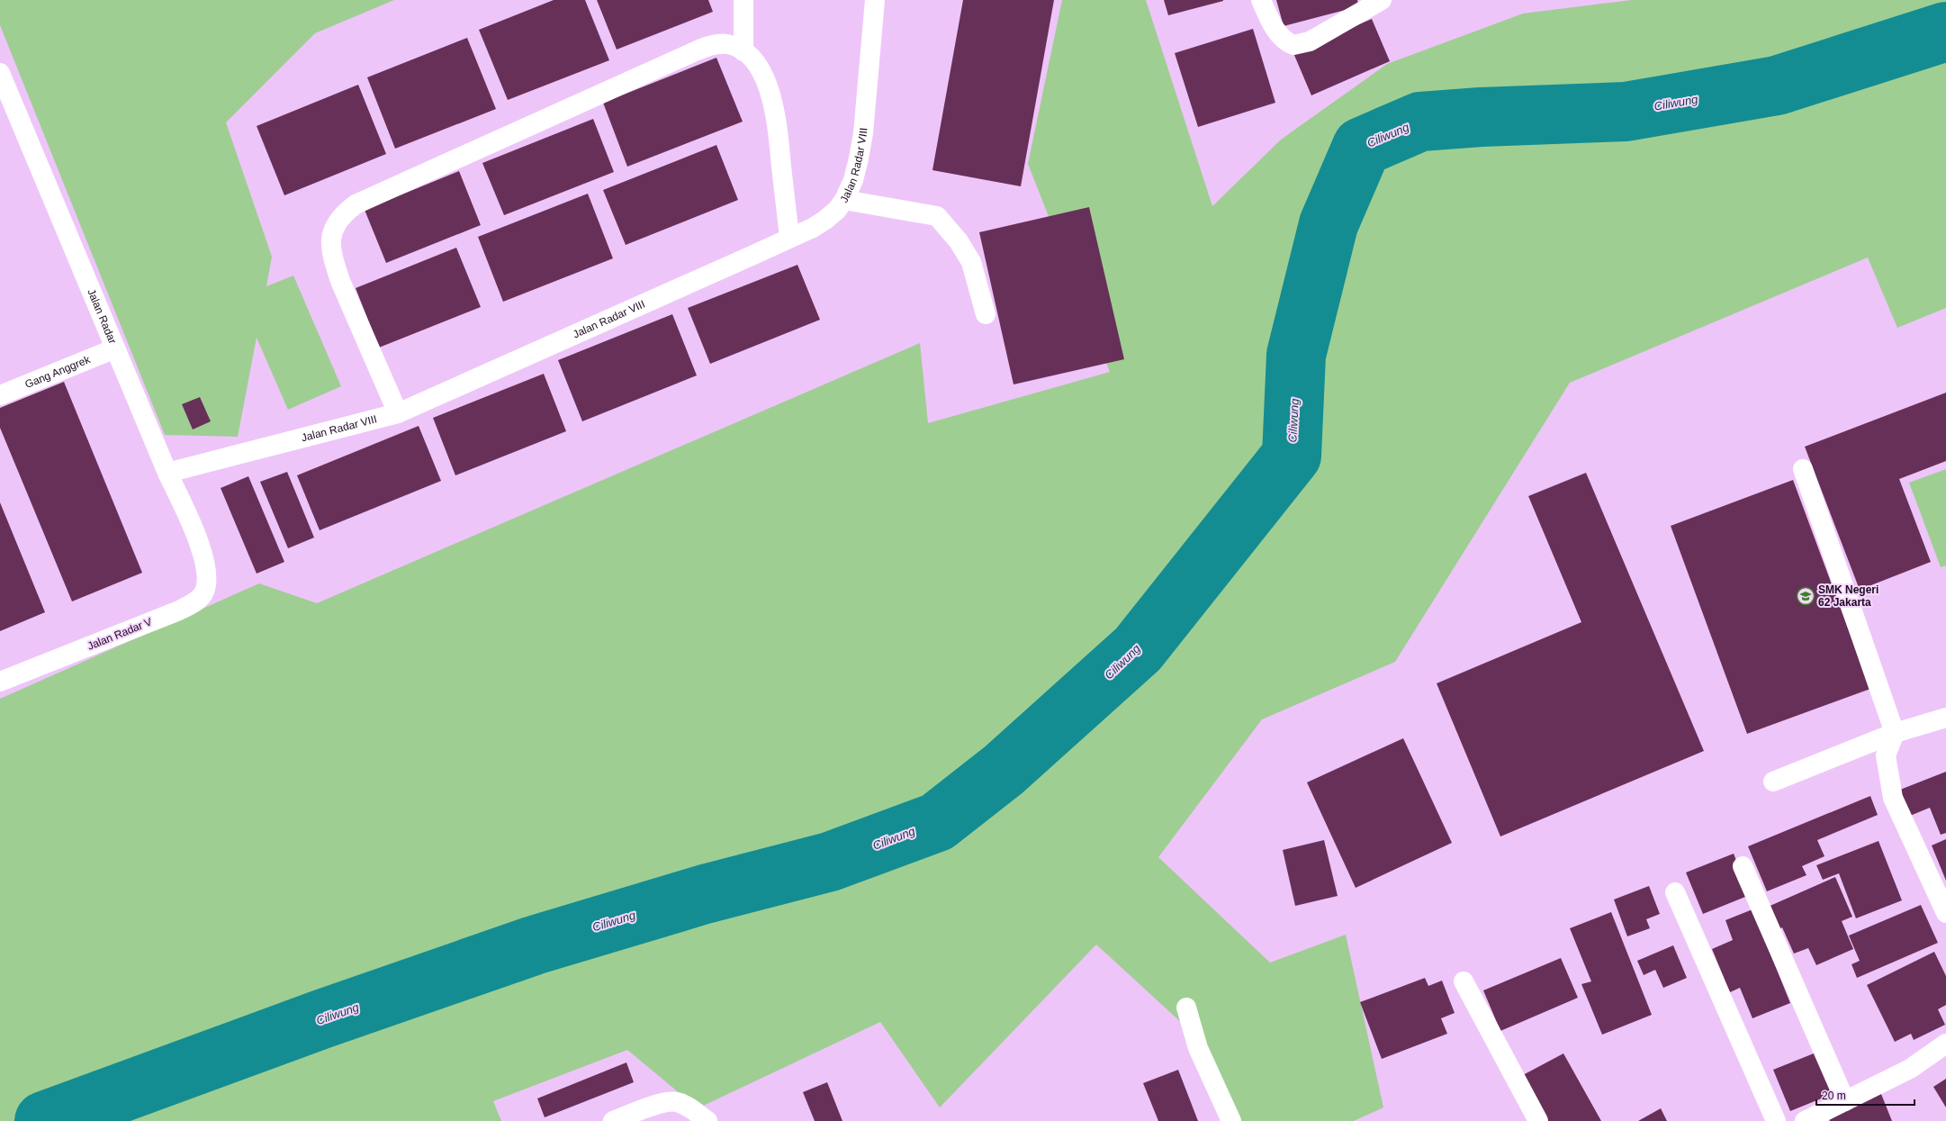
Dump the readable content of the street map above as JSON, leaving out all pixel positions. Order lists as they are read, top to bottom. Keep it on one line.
{"streets":{"street":["Jalan Radar VIII","Jalan Radar","Gang Anggrek","Jalan Radar V"]},"crossings":[["Jalan Radar VIII","Jalan Radar"],["Jalan Radar","Gang Anggrek"],["Jalan Radar","Jalan Radar V"]],"water":["Ciliwung"],"places":{"school or university":["SMK Negeri 62 Jakarta"]},"scale_bar":"20 m"}
